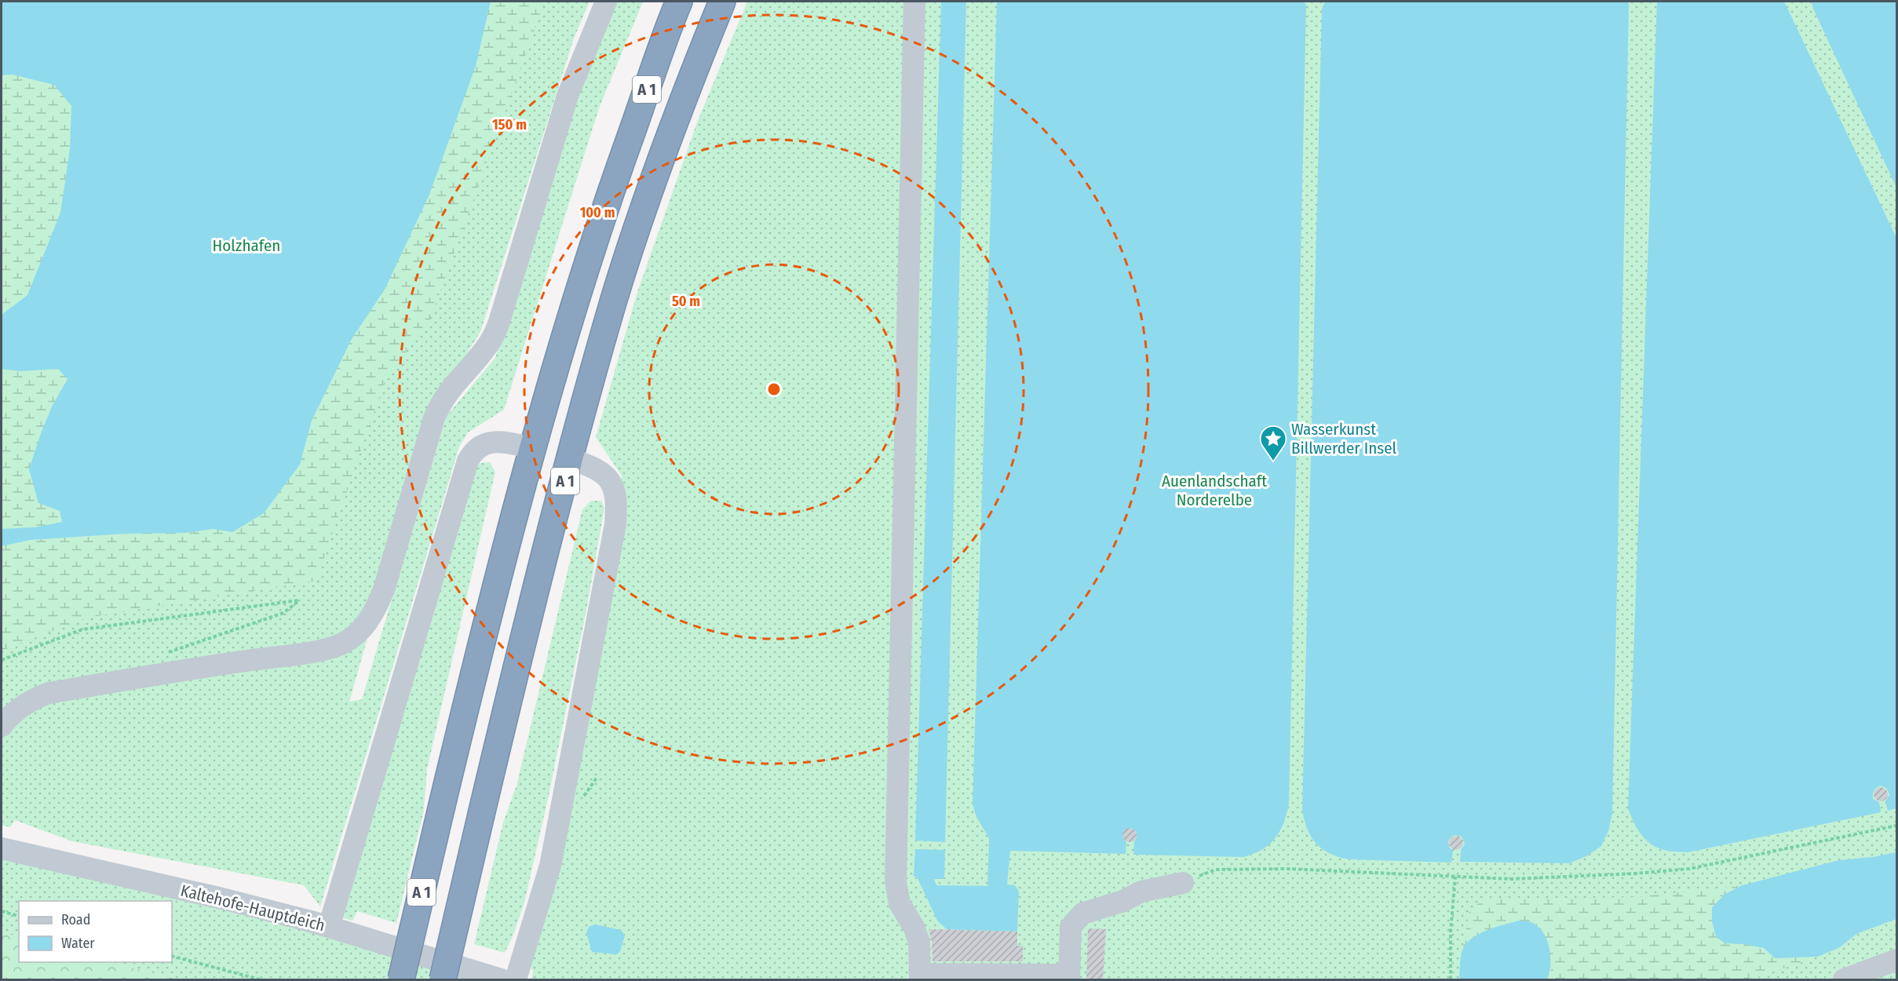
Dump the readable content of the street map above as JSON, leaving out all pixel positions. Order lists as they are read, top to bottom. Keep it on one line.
{"streets":{"highway":["A 1"],"lane":["Kaltehofe-Hauptdeich"]},"parks":["Holzhafen","Auenlandschaft Norderelbe"],"places":{"place":["Wasserkunst Billwerder Insel"]},"legend":["Road","Water"],"rings":["150 m","100 m","50 m"]}
